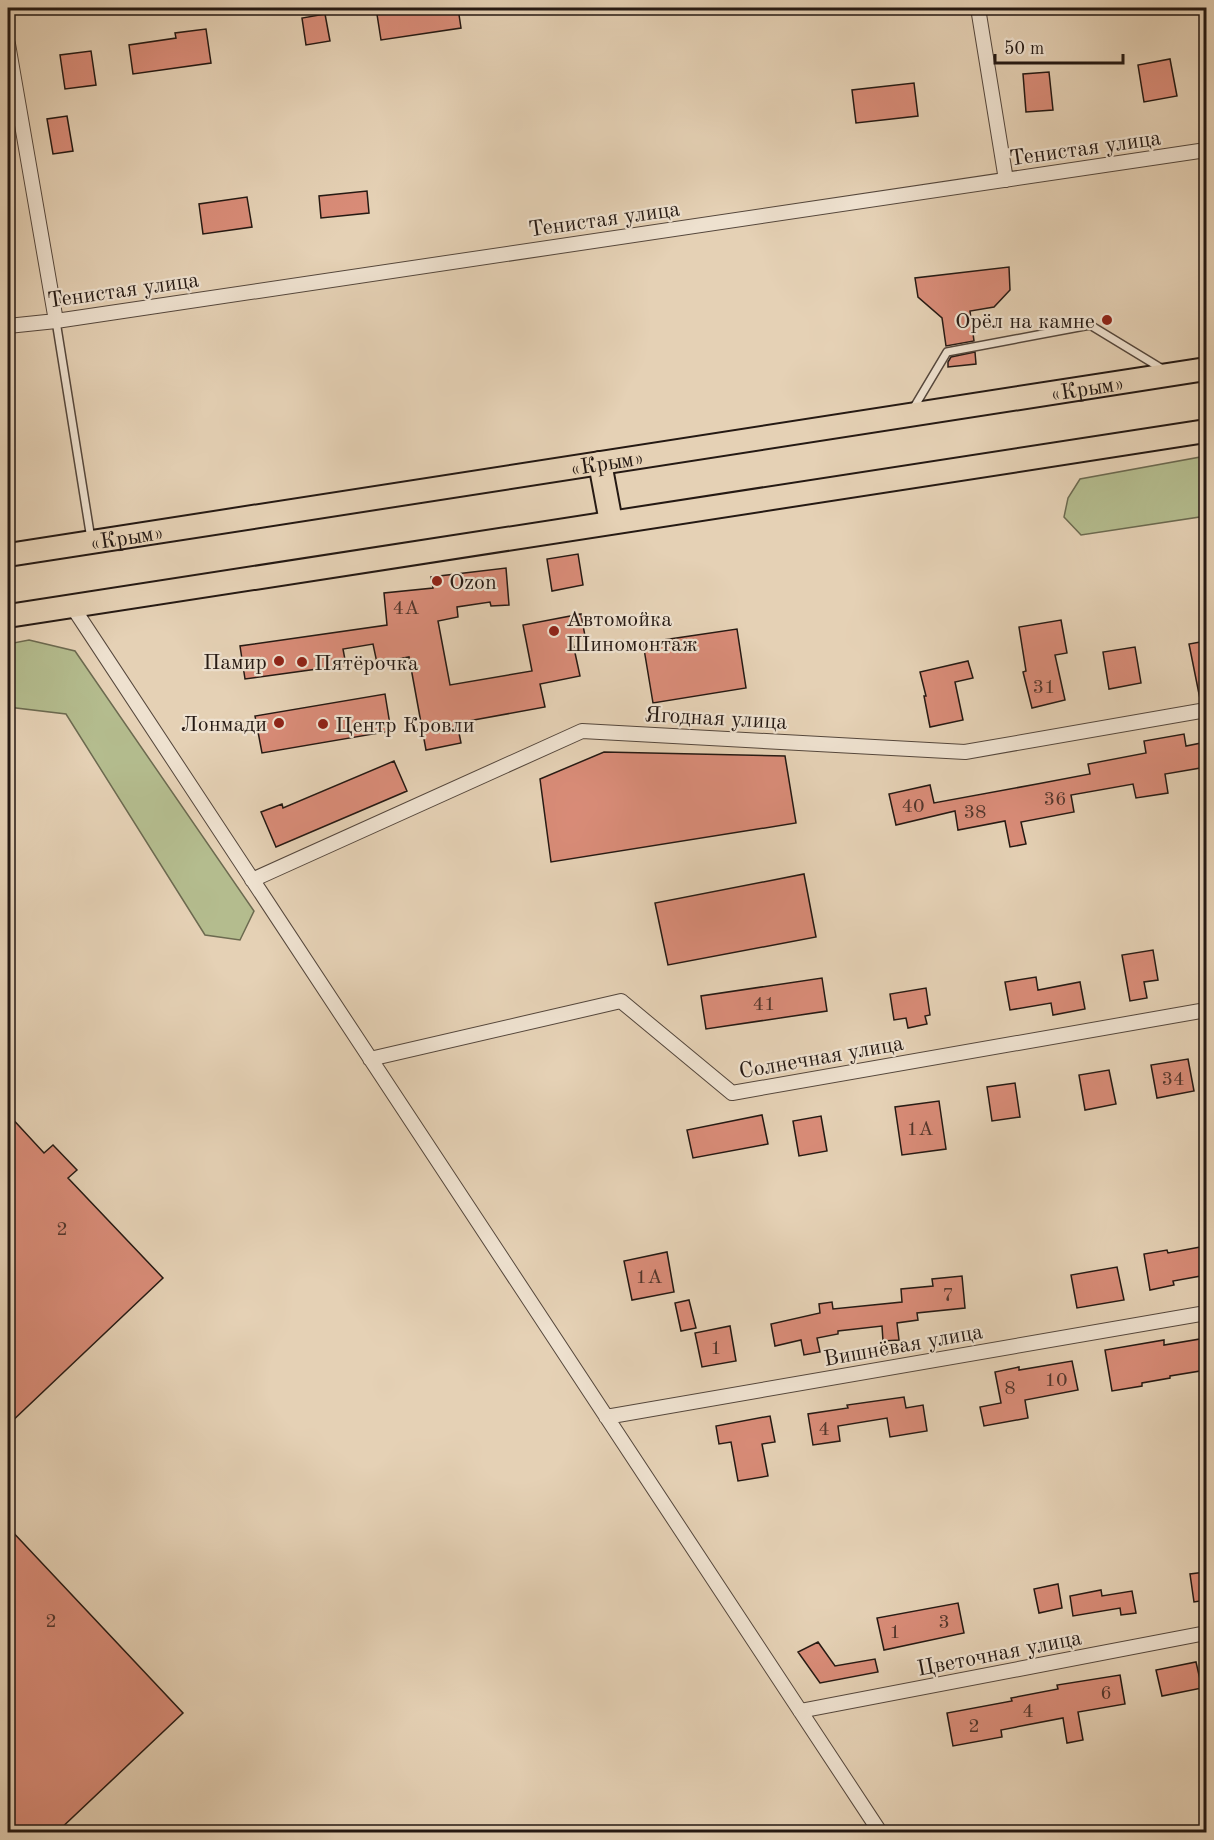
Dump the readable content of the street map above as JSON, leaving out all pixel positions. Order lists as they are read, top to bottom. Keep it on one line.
{"streets":{"main road":["«Крым»"],"street":["Тенистая улица","Ягодная улица","Солнечная улица","Вишнёвая улица","Цветочная улица"]},"places":["Орёл на камне","Ozon","Автомойка Шиномонтаж","Памир","Пятёрочка","Лонмади","Центр Кровли"],"house_numbers":["4А","31","36","40","38","41","34","1А","2","1А","7","1","10","8","4","2","3","1","6","4","2"],"scale_bar":"50 m"}
